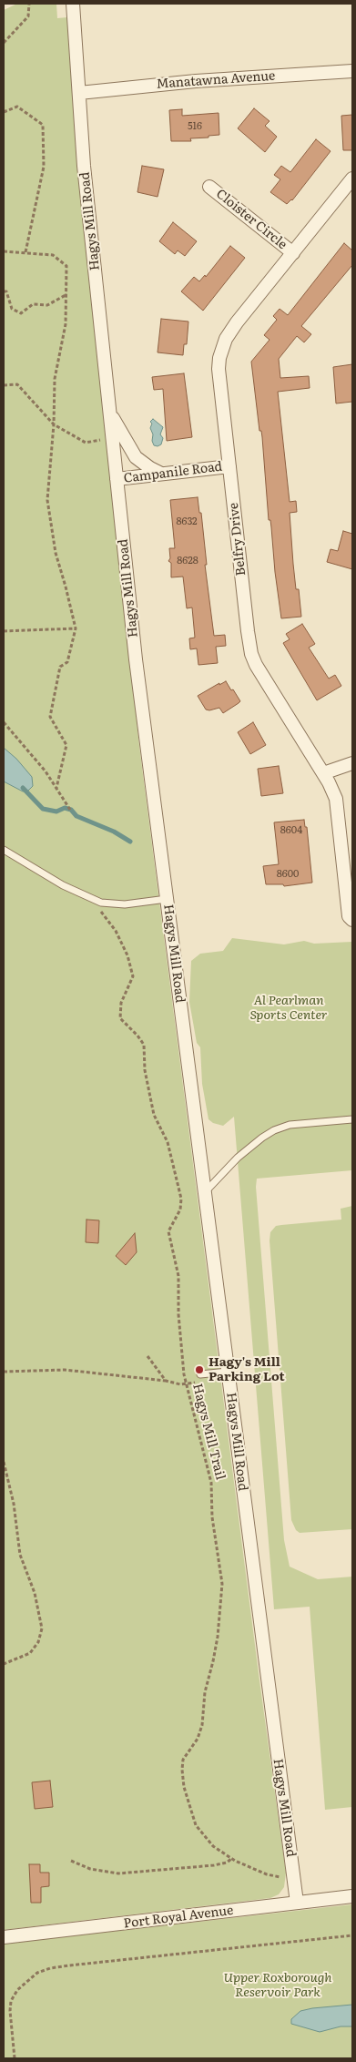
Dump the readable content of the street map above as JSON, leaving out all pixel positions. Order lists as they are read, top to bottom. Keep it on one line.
{"streets":{"street":["Manatawna Avenue","Cloister Circle","Hagys Mill Road","Campanile Road","Belfry Drive","Port Royal Avenue"],"path":["Hagys Mill Trail"]},"crossings":[["Manatawna Avenue","Hagys Mill Road"],["Cloister Circle","Belfry Drive"],["Hagys Mill Road","Campanile Road"],["Hagys Mill Road","Hagys Mill Trail"],["Hagys Mill Road","Port Royal Avenue"],["Campanile Road","Belfry Drive"]],"parks":["Al Pearlman Sports Center","Upper Roxborough Reservoir Park"],"places":["Hagy's Mill Parking Lot"],"house_numbers":["516","8632","8628","8604","8600"]}
